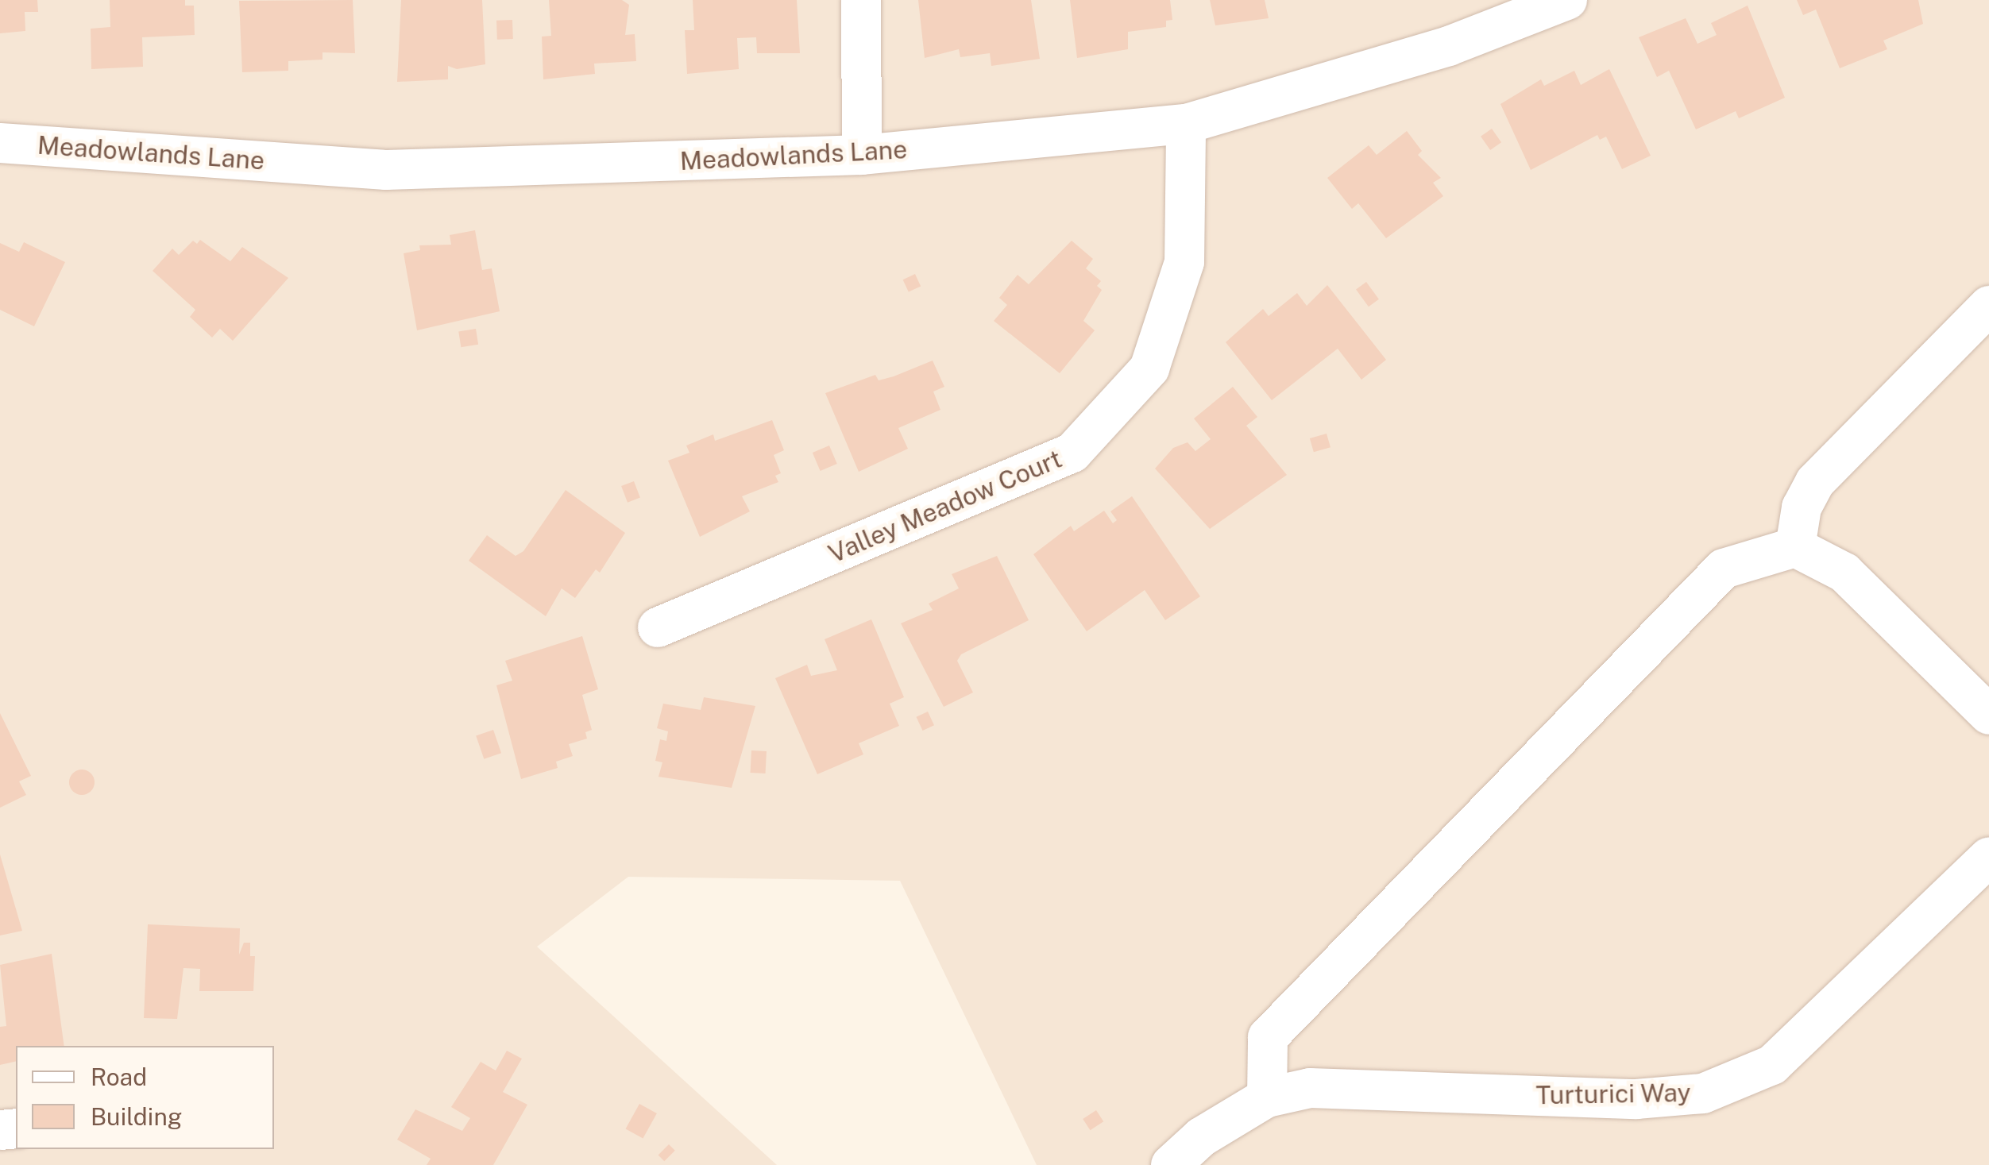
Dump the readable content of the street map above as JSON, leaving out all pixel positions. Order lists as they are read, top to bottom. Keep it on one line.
{"streets":{"street":["Meadowlands Lane","Valley Meadow Court","Turturici Way"]},"crossings":[["Meadowlands Lane","Valley Meadow Court"]],"legend":["Road","Building"]}
